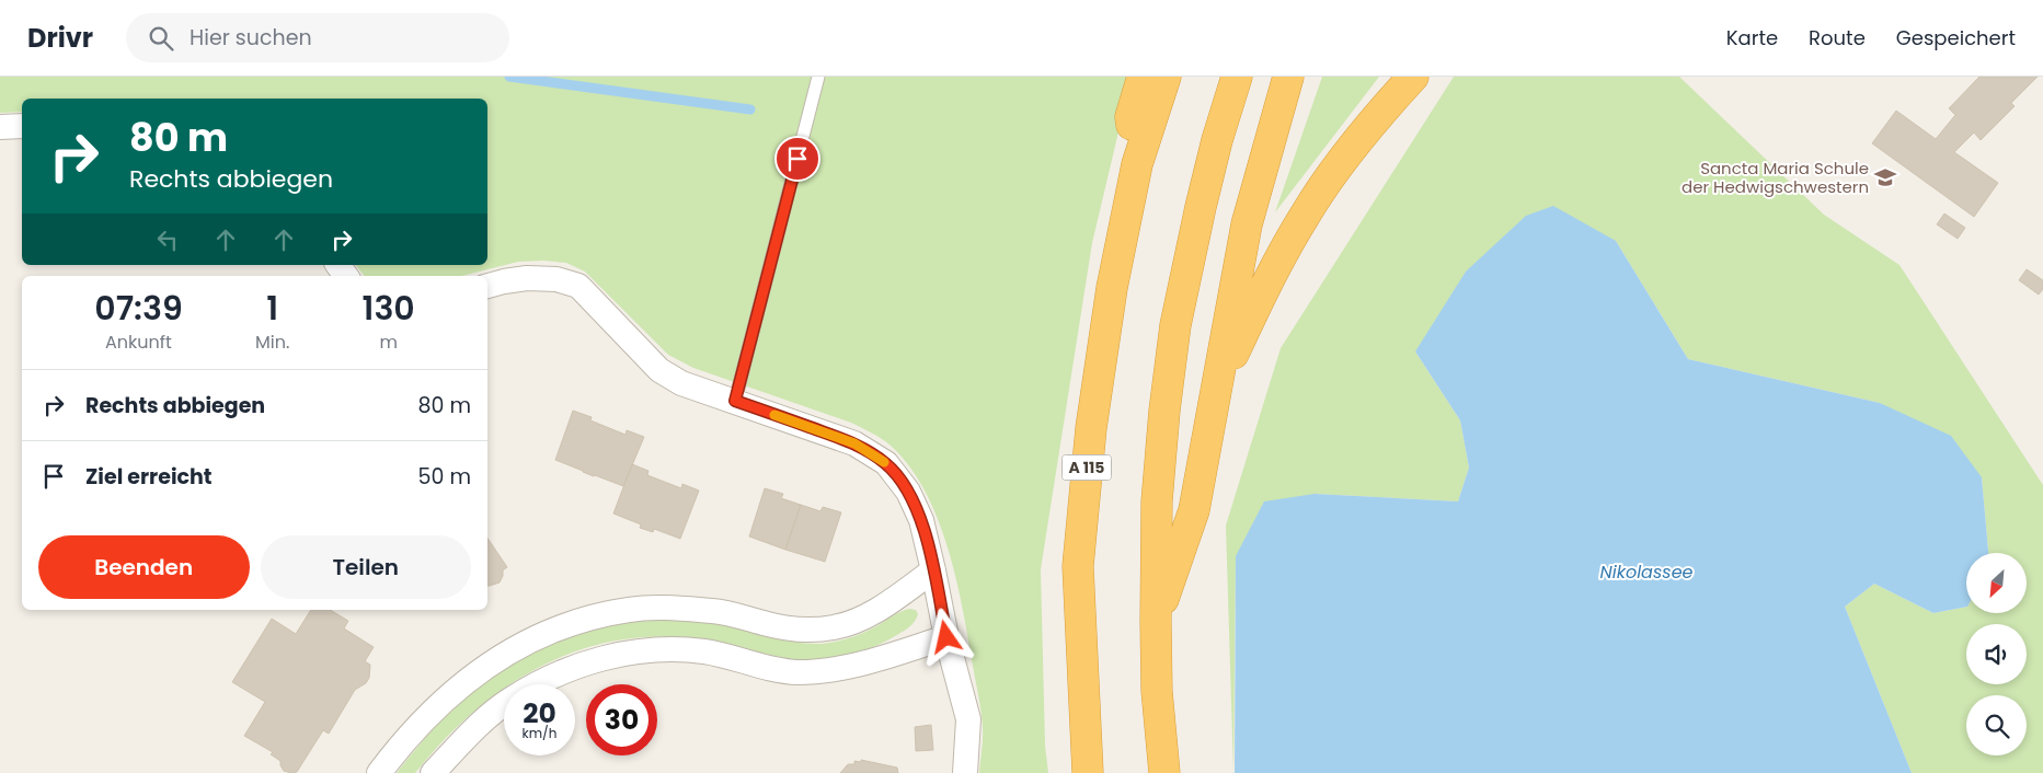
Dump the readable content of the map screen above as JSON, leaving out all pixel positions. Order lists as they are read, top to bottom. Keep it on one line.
{"streets":{"highway":["A 115"]},"water":["Nikolassee"],"places":{"school or university":["Sancta Maria Schule der Hedwigschwestern"]},"north":"bottom left","page":{"header":"Drivr","search":"Hier suchen","nav":["Karte","Route","Gespeichert"],"turn":["80 m","Rechts abbiegen"],"eta":["07:39","Ankunft","1","Min.","130","m"],"list":[{"name":"Rechts abbiegen","value":"80 m"},{"name":"Ziel erreicht","value":"50 m"}],"buttons":["Beenden","Teilen"],"speed":"20 km/h","limit":"30"}}
